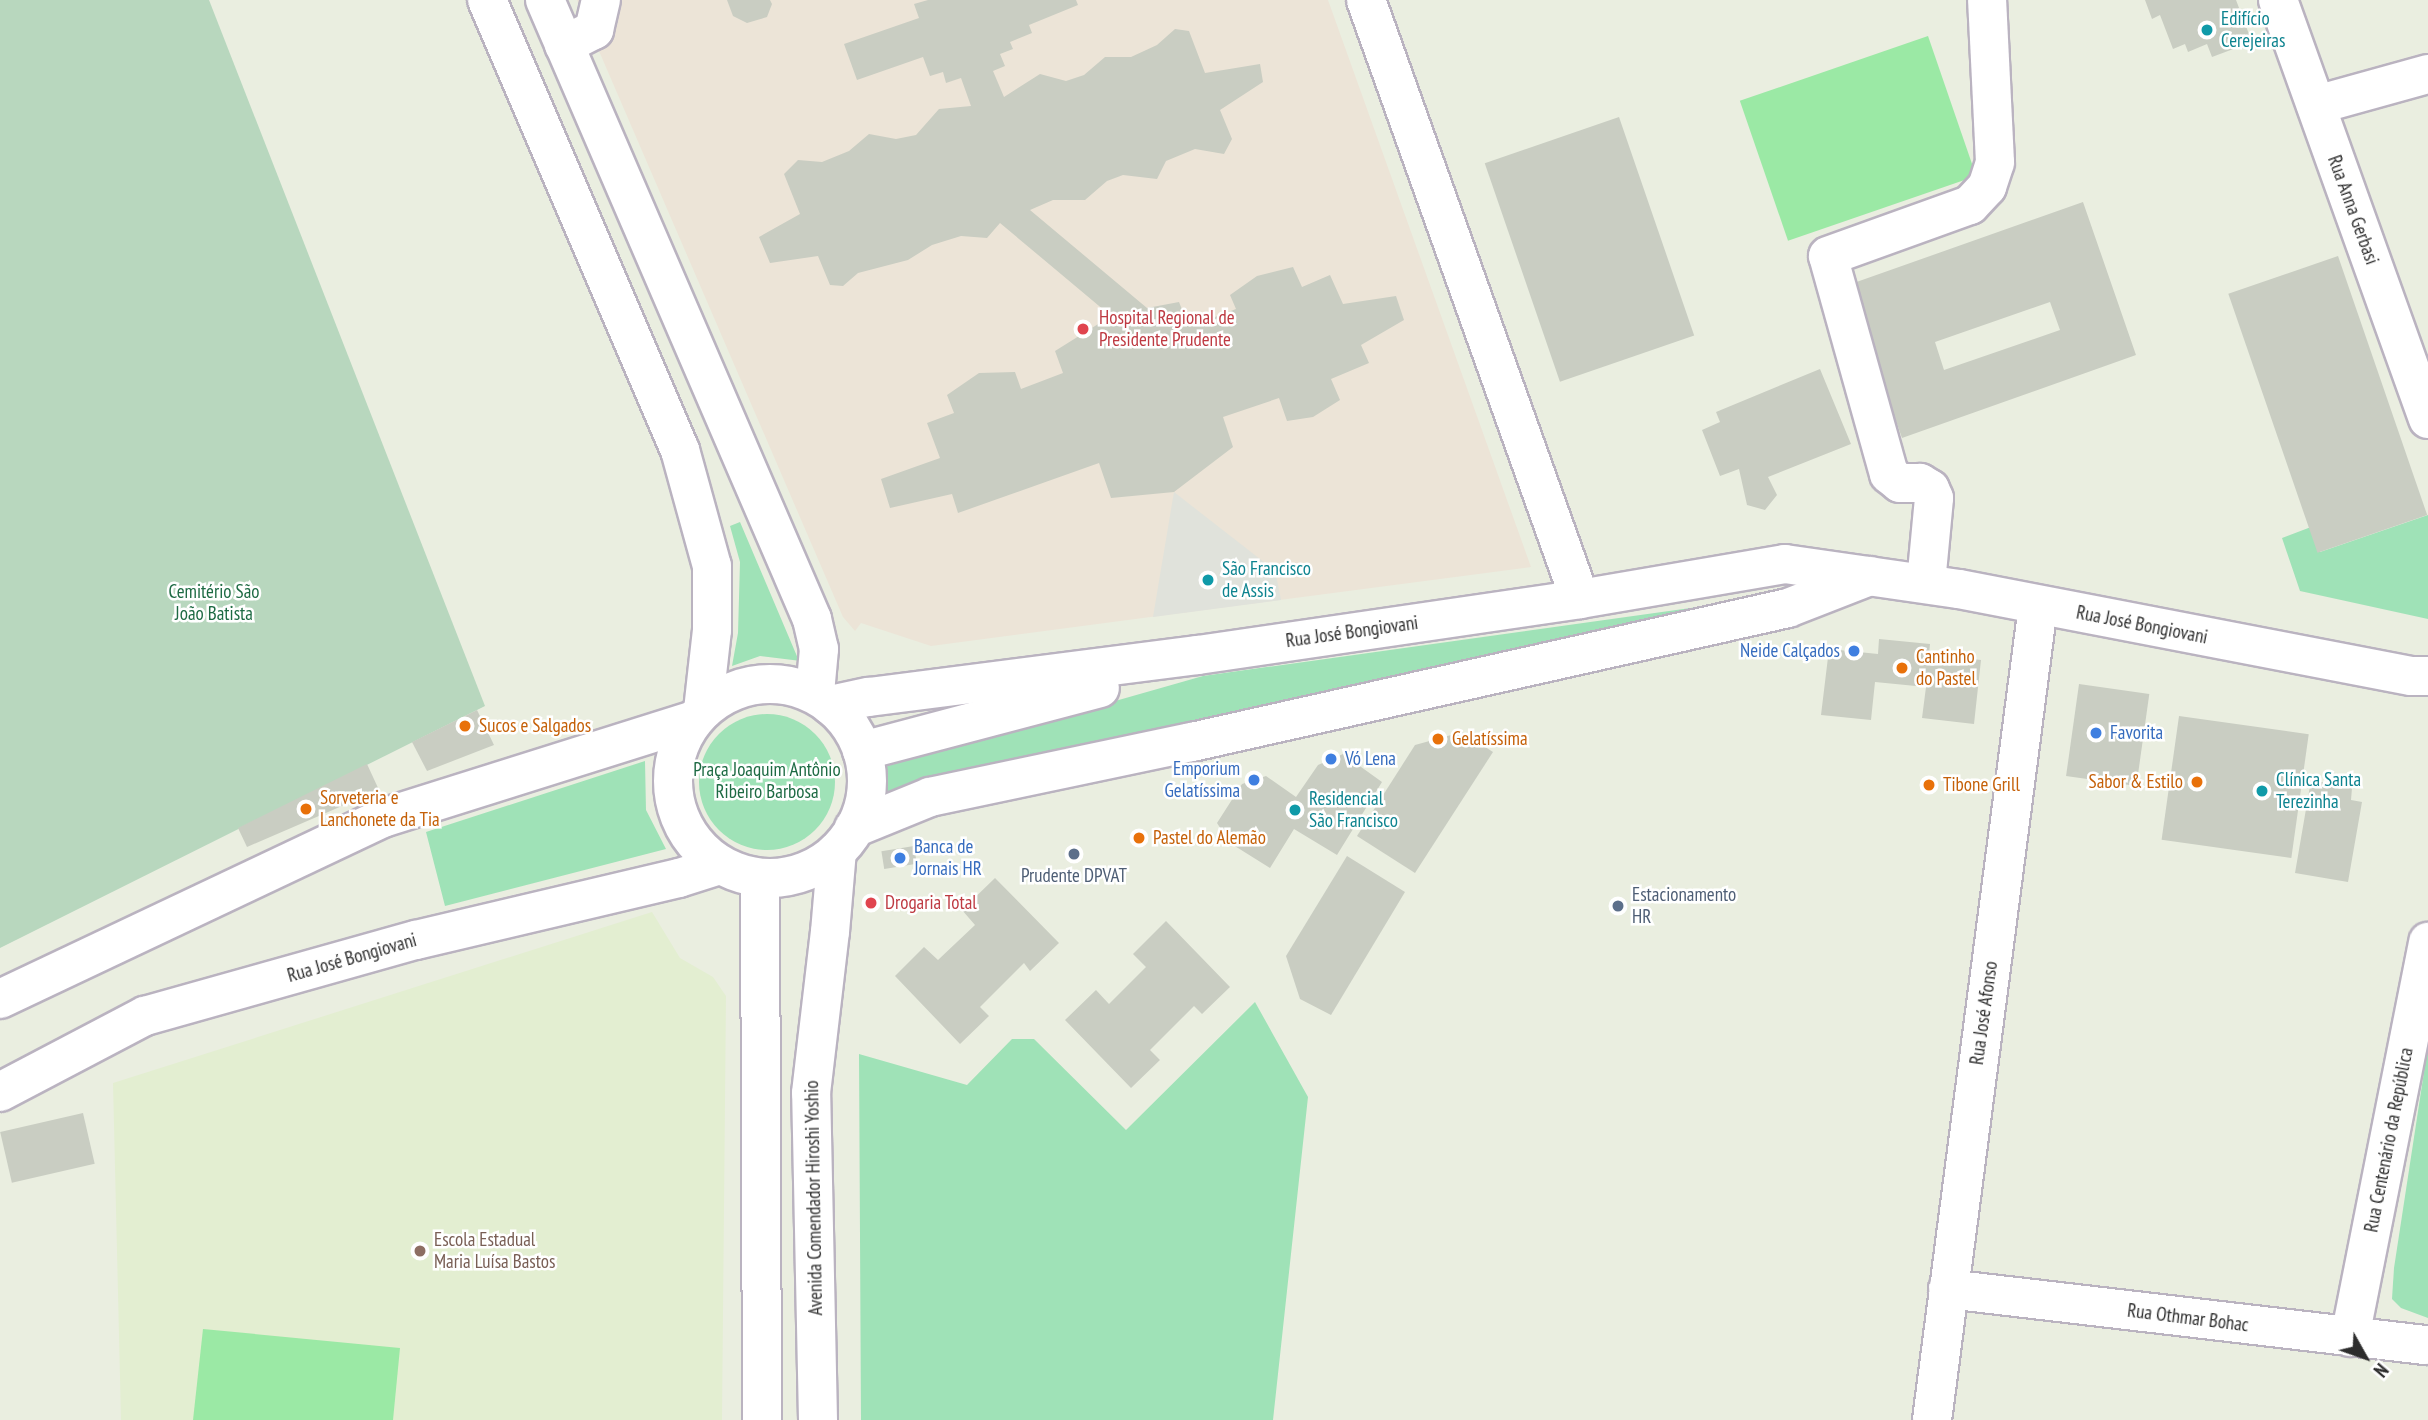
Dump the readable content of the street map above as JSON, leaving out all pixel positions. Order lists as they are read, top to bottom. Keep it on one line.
{"streets":{"street":["Rua Anna Gerbasi","Rua José Bongiovani","Rua José Afonso","Rua Centenário da República","Avenida Comendador Hiroshi Yoshio","Rua Othmar Bohac"]},"crossings":[["Rua José Bongiovani","Rua José Afonso"],["Rua José Bongiovani","Avenida Comendador Hiroshi Yoshio"],["Rua José Afonso","Rua Othmar Bohac"],["Rua Centenário da República","Rua Othmar Bohac"]],"parks":["Cemitério São João Batista","Praça Joaquim Antônio Ribeiro Barbosa"],"places":["Edifício Cerejeiras","Hospital Regional de Presidente Prudente","São Francisco de Assis","Neide Calçados","Cantinho do Pastel","Sucos e Salgados","Favorita","Gelatíssima","Vó Lena","Emporium Gelatíssima","Sabor & Estilo","Tibone Grill","Clínica Santa Terezinha","Sorveteria e Lanchonete da Tia","Residencial São Francisco","Pastel do Alemão","Prudente DPVAT","Banca de Jornais HR","Drogaria Total","Estacionamento HR","Escola Estadual Maria Luísa Bastos"],"north":"bottom right"}
